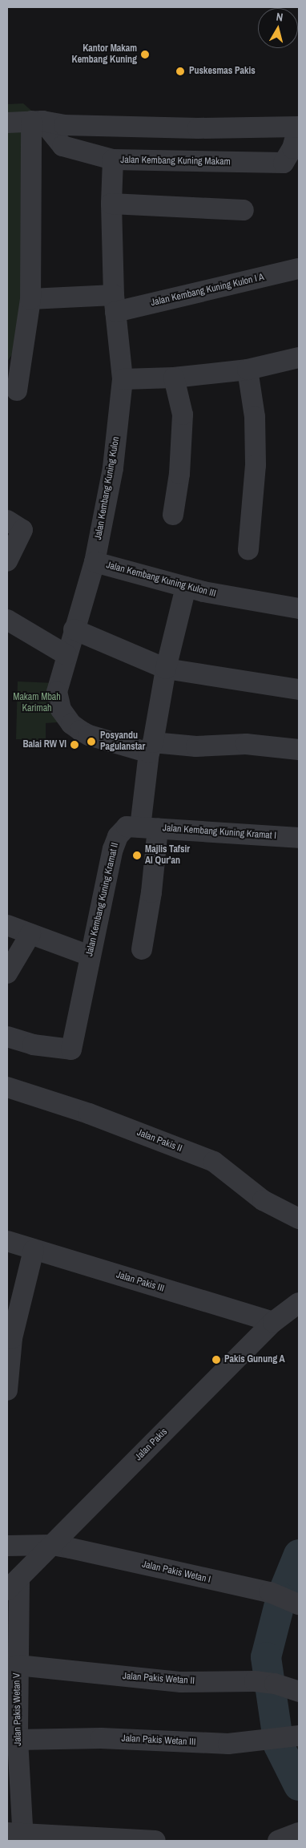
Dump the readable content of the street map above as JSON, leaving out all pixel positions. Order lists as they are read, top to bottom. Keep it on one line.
{"streets":{"street":["Jalan Kembang Kuning Makam","Jalan Kembang Kuning Kulon I A","Jalan Kembang Kuning Kulon","Jalan Kembang Kuning Kulon III","Jalan Kembang Kuning Kramat I","Jalan Kembang Kuning Kramat II","Jalan Pakis II","Jalan Pakis III","Jalan Pakis","Jalan Pakis Wetan I","Jalan Pakis Wetan II","Jalan Pakis Wetan V","Jalan Pakis Wetan III"]},"crossings":[["Jalan Kembang Kuning Makam","Jalan Kembang Kuning Kulon"],["Jalan Kembang Kuning Kulon I A","Jalan Kembang Kuning Kulon"],["Jalan Kembang Kuning Kulon","Jalan Kembang Kuning Kulon III"],["Jalan Kembang Kuning Kramat I","Jalan Kembang Kuning Kramat II"],["Jalan Pakis III","Jalan Pakis"],["Jalan Pakis","Jalan Pakis Wetan I"],["Jalan Pakis","Jalan Pakis Wetan V"],["Jalan Pakis Wetan II","Jalan Pakis Wetan V"],["Jalan Pakis Wetan V","Jalan Pakis Wetan III"]],"parks":["Makam Mbah Karimah"],"places":["Kantor Makam Kembang Kuning","Puskesmas Pakis","Posyandu Pagulanstar","Balai RW VI","Majlis Tafsir Al Qur'an","Pakis Gunung A"],"north":"top"}
